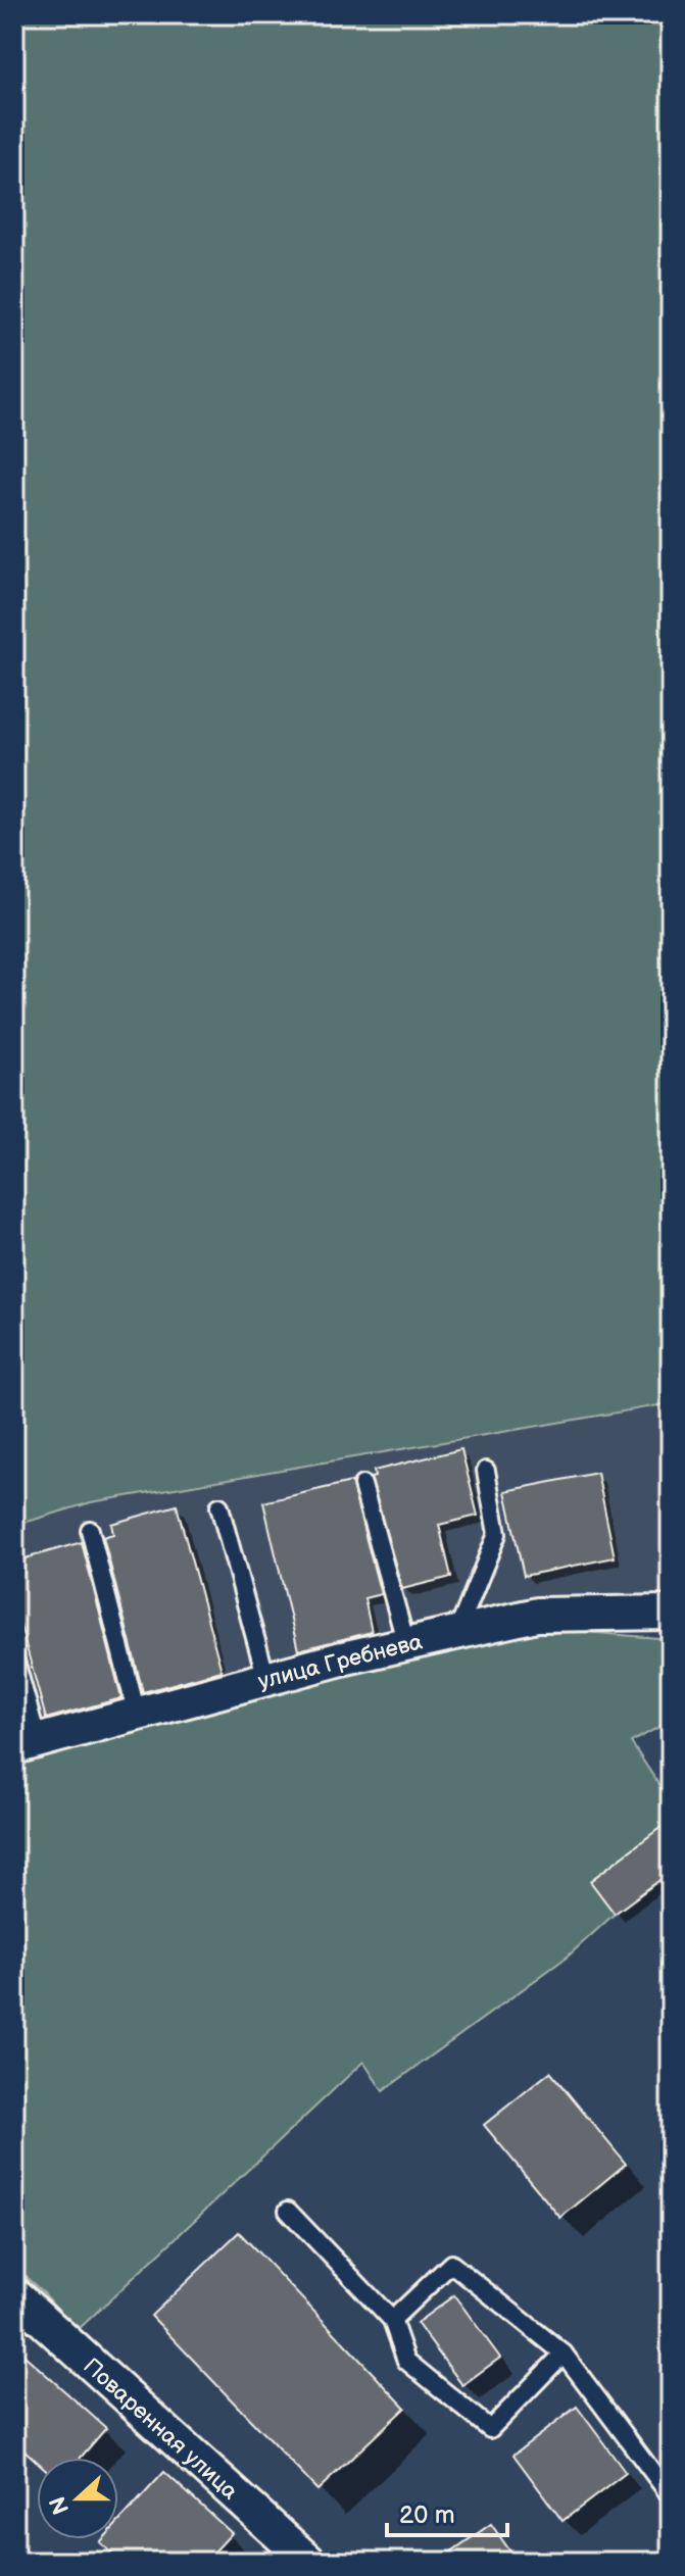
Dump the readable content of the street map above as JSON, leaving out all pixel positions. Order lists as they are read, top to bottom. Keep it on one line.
{"streets":{"street":["улица Гребнева","Поваренная улица"]},"scale_bar":"20 m","north":"left"}
